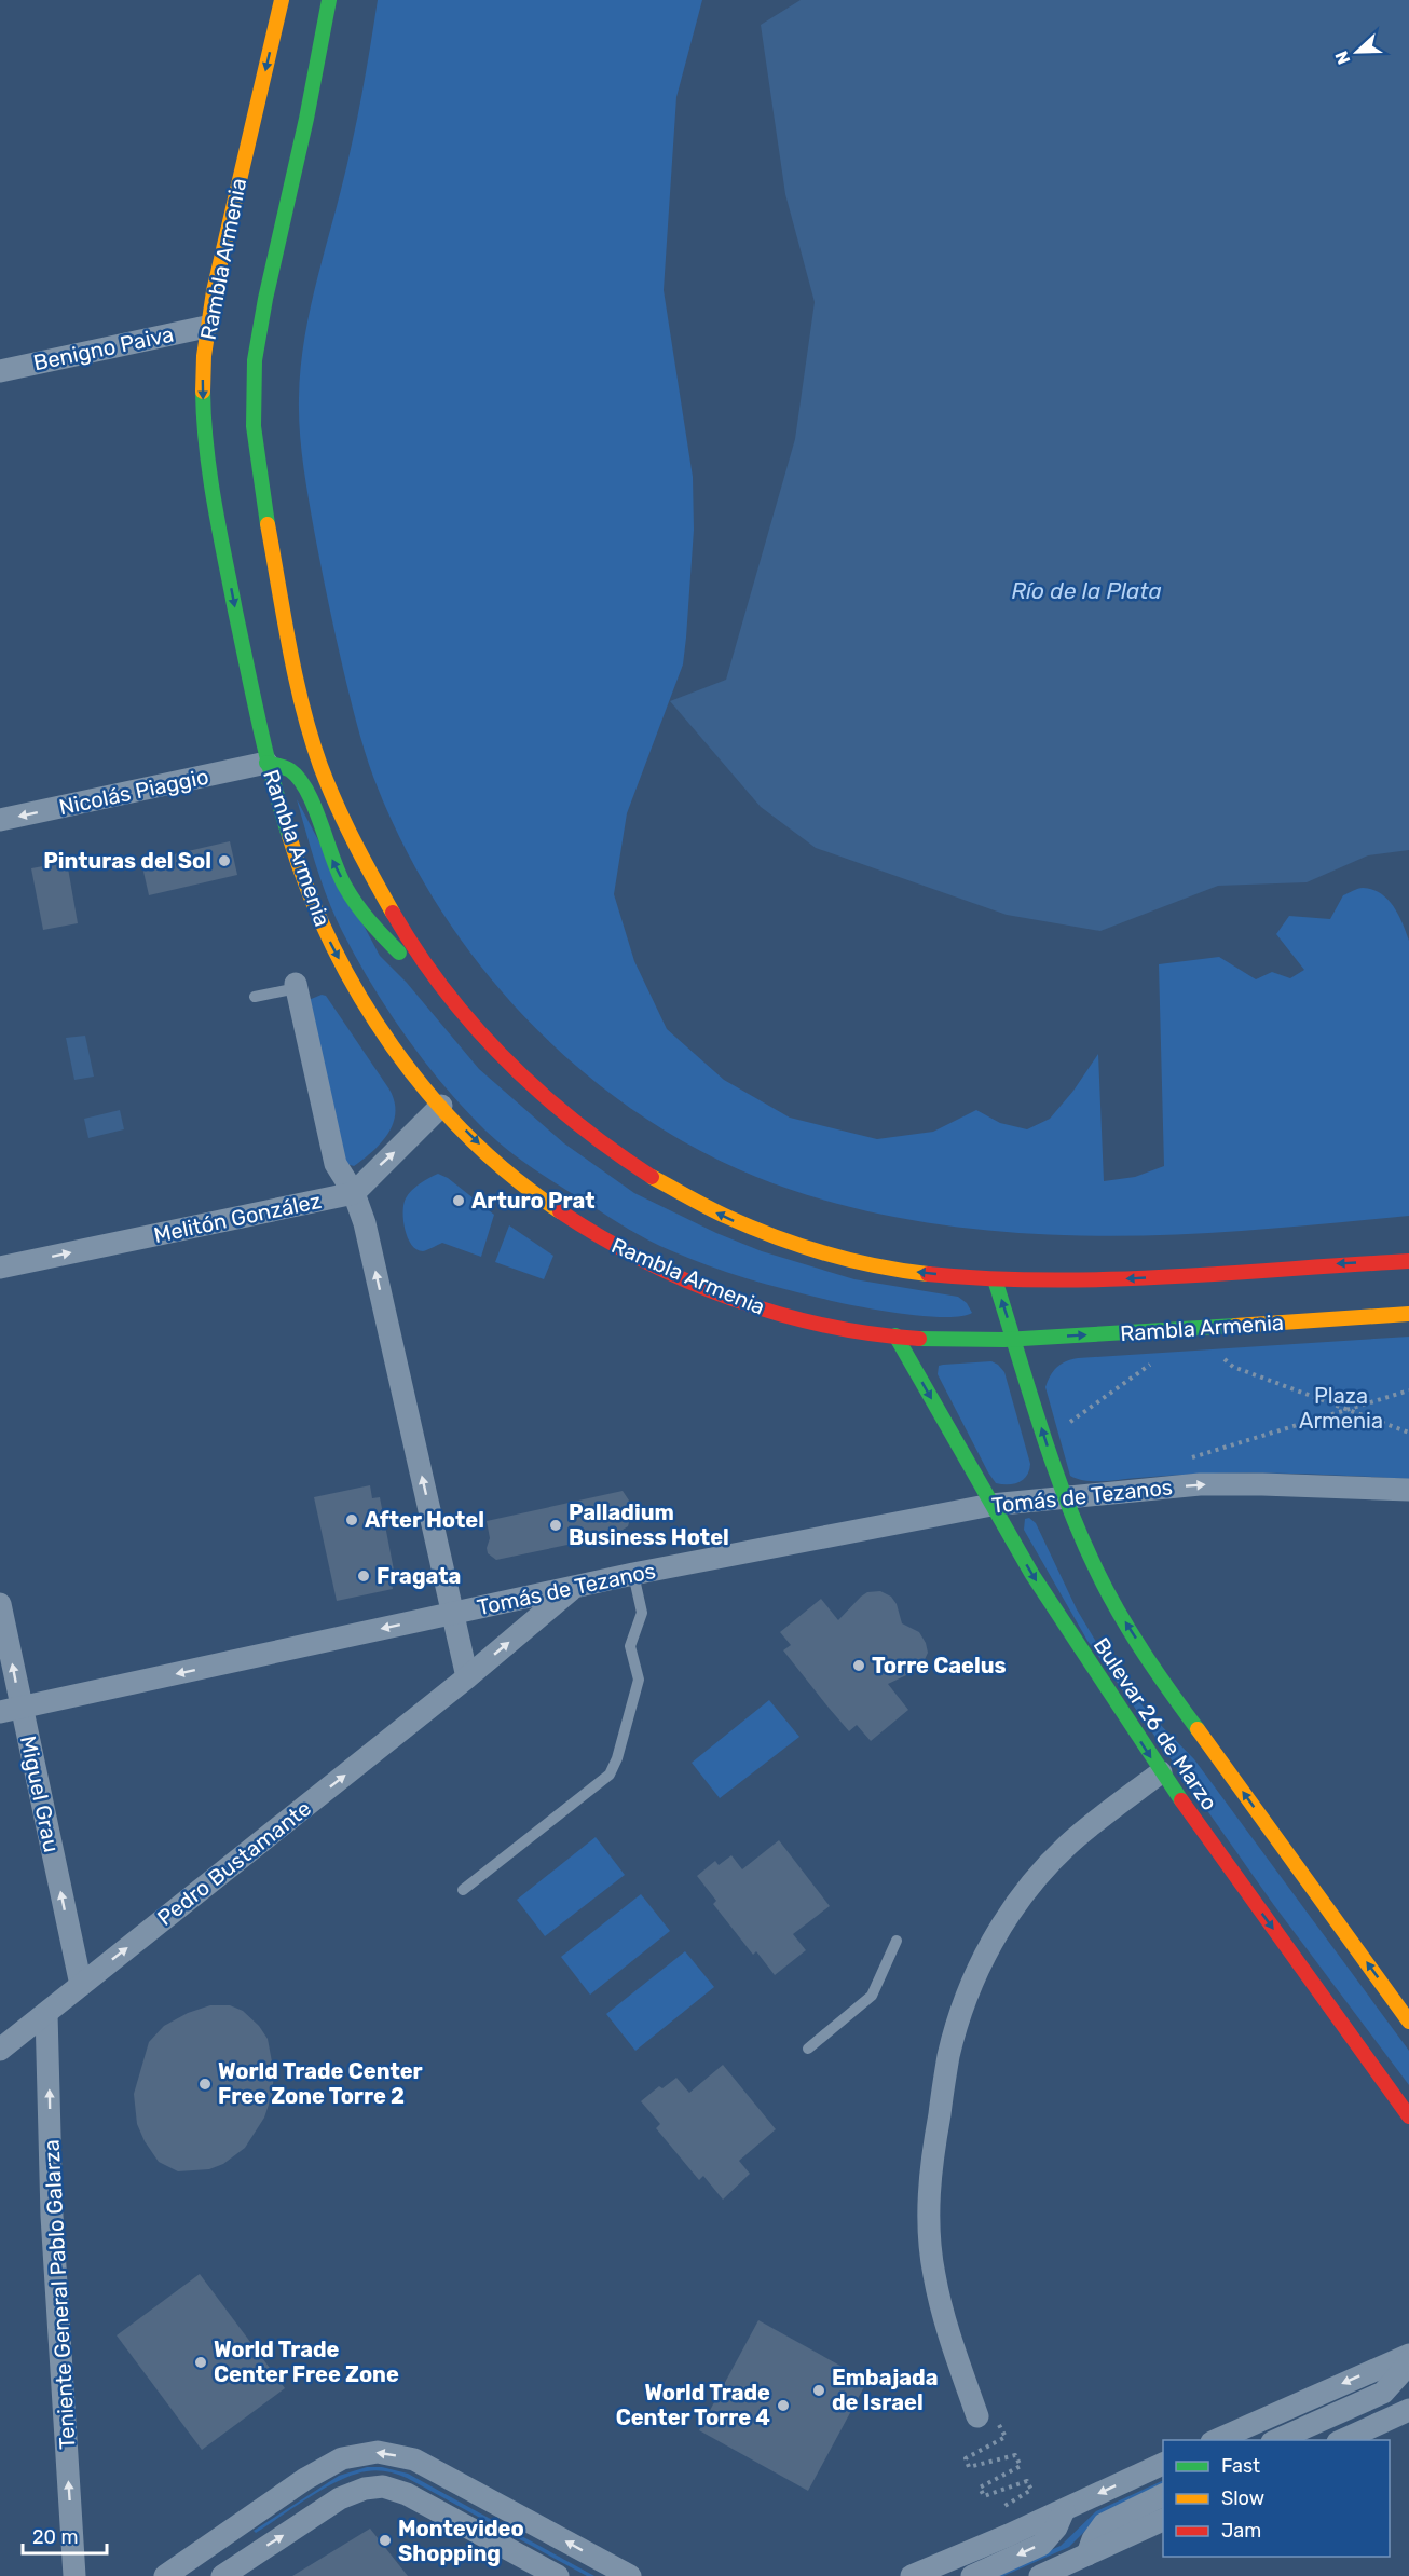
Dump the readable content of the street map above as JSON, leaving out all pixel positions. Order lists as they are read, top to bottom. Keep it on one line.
{"streets":{"main road":["Rambla Armenia","Bulevar 26 de Marzo"],"street":["Benigno Paiva","Nicolás Piaggio","Melitón González","Tomás de Tezanos","Miguel Grau","Pedro Bustamante","Teniente General Pablo Galarza"]},"crossings":[["Rambla Armenia","Benigno Paiva"],["Rambla Armenia","Nicolás Piaggio"],["Rambla Armenia","Bulevar 26 de Marzo"],["Tomás de Tezanos","Bulevar 26 de Marzo"],["Tomás de Tezanos","Miguel Grau"],["Tomás de Tezanos","Pedro Bustamante"],["Miguel Grau","Pedro Bustamante"],["Pedro Bustamante","Teniente General Pablo Galarza"]],"one_way":["Rambla Armenia","Nicolás Piaggio","Melitón González","Miguel Grau","Pedro Bustamante","Teniente General Pablo Galarza"],"water":["Río de la Plata"],"parks":["Plaza Armenia"],"places":["Pinturas del Sol","Arturo Prat","After Hotel","Palladium Business Hotel","Fragata","Torre Caelus","World Trade Center Free Zone Torre 2","World Trade Center Free Zone","Embajada de Israel","World Trade Center Torre 4","Montevideo Shopping"],"legend":["Fast","Slow","Jam"],"scale_bar":"20 m","north":"left"}
